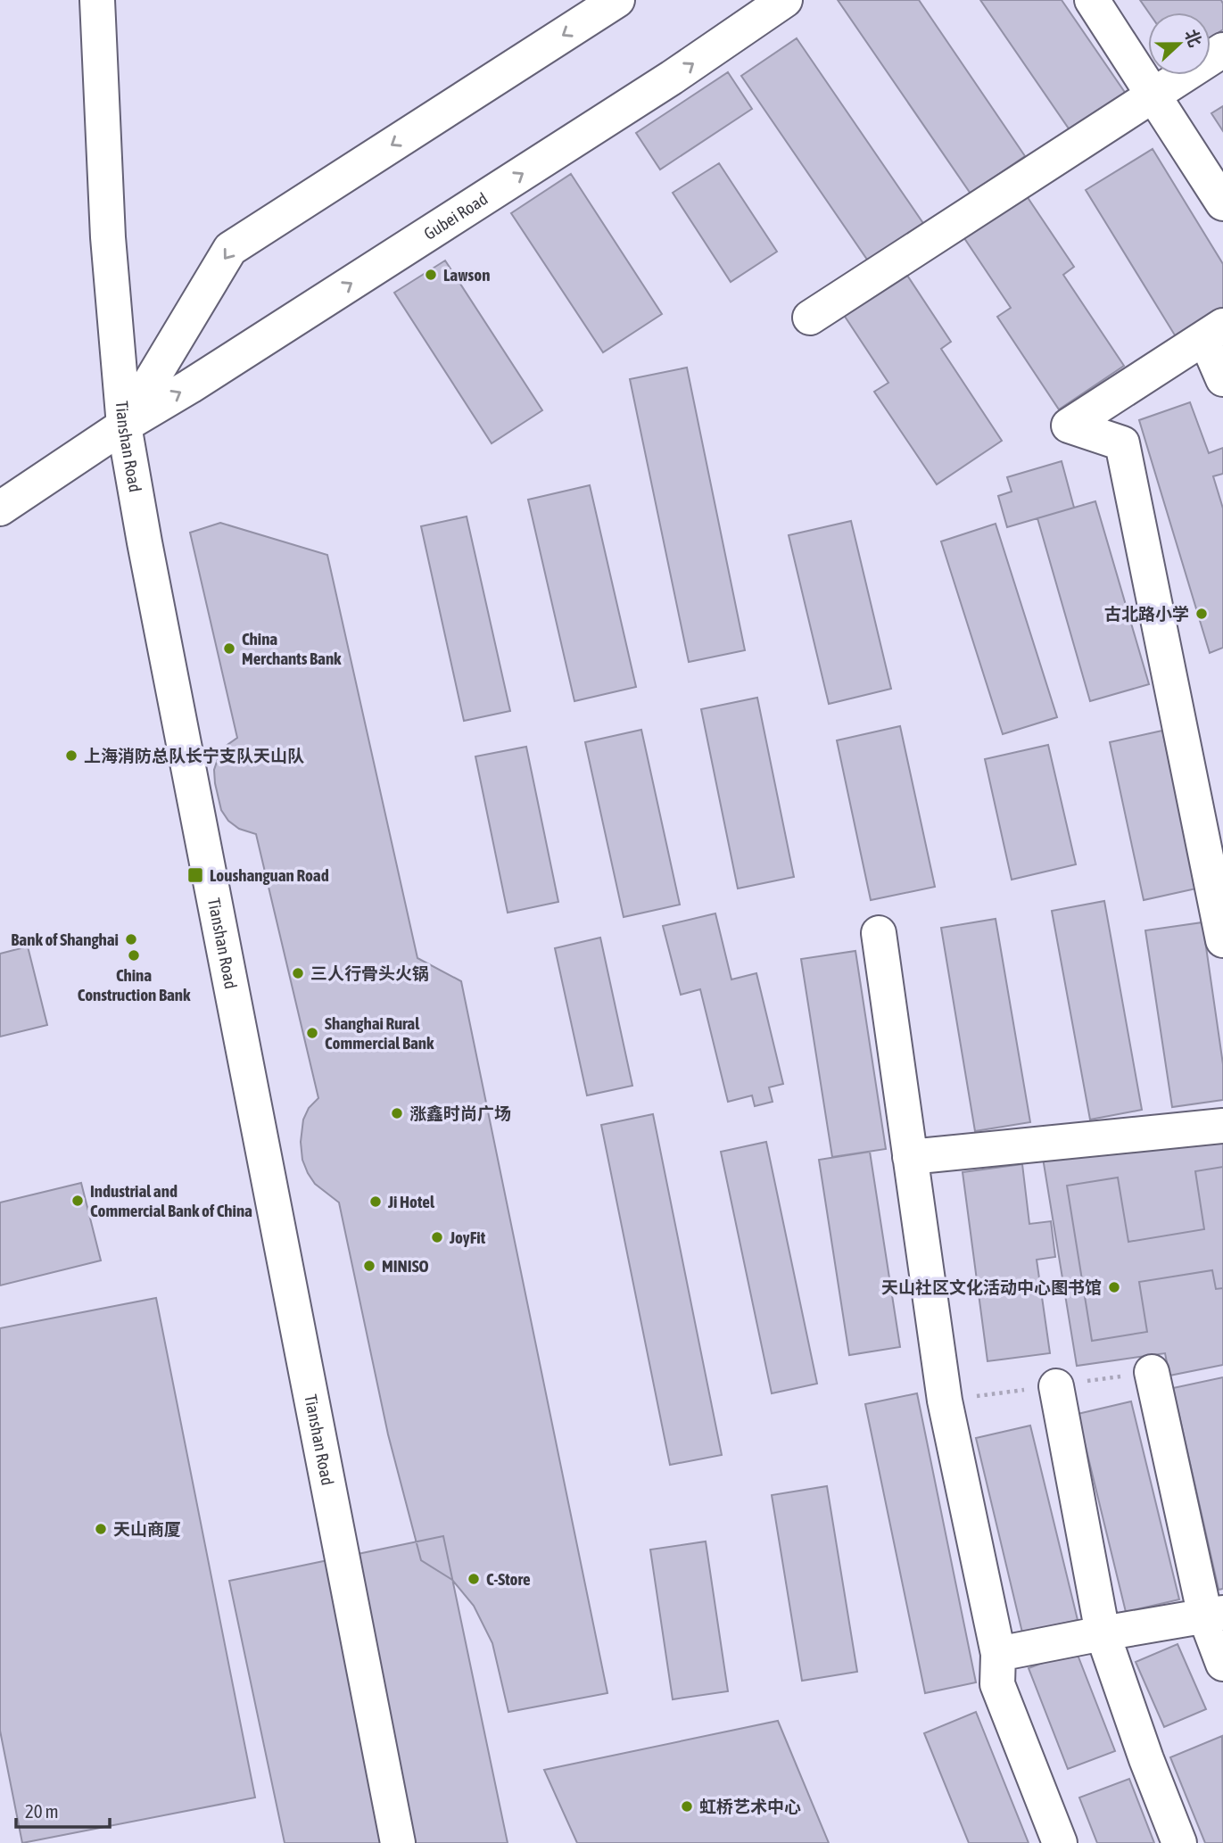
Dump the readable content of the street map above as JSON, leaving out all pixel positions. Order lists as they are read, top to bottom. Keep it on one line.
{"streets":{"street":["Gubei Road","Tianshan Road"]},"crossings":[["Gubei Road","Tianshan Road"]],"places":{"other":["Lawson","古北路小学","China Merchants Bank","上海消防总队长宁支队天山队","Bank of Shanghai","China Construction Bank","三人行骨头火锅","Shanghai Rural Commercial Bank","涨鑫时尚广场","Industrial and Commercial Bank of China","Ji Hotel","JoyFit","MINISO","天山社区文化活动中心图书馆","天山商厦","C-Store","虹桥艺术中心"],"transit":["Loushanguan Road"]},"scale_bar":"20 m","north":"right"}
